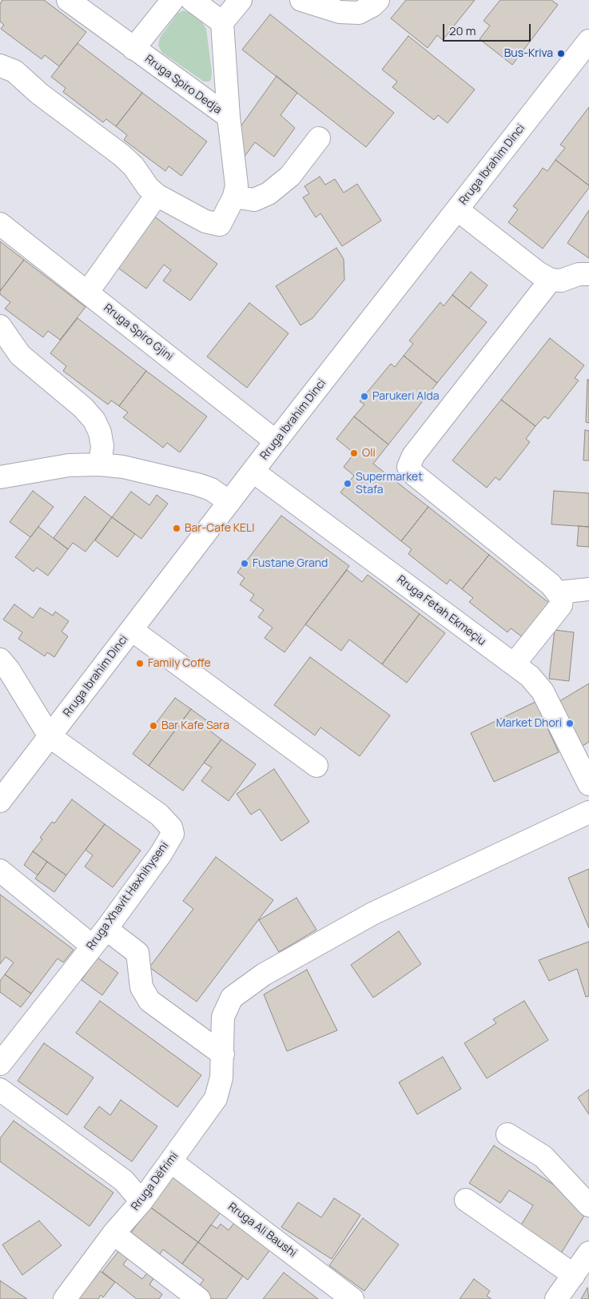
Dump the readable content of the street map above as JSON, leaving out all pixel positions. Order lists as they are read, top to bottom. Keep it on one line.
{"streets":{"street":["Rruga Spiro Dedja","Rruga Ibrahim Dinci","Rruga Spiro Gjini","Rruga Fetah Ekmeçiu","Rruga Xhavit Haxhihyseni","Rruga Dëfrimi","Rruga Ali Baushi"]},"crossings":[["Rruga Ibrahim Dinci","Rruga Spiro Gjini"],["Rruga Ibrahim Dinci","Rruga Fetah Ekmeçiu"],["Rruga Ibrahim Dinci","Rruga Xhavit Haxhihyseni"],["Rruga Dëfrimi","Rruga Ali Baushi"]],"places":["Bus-Kriva","Parukeri Alda","Oli","Supermarket Stafa","Bar-Cafe KELI","Fustane Grand","Family Coffe","Market Dhori","Bar Kafe Sara"],"scale_bar":"20 m"}
